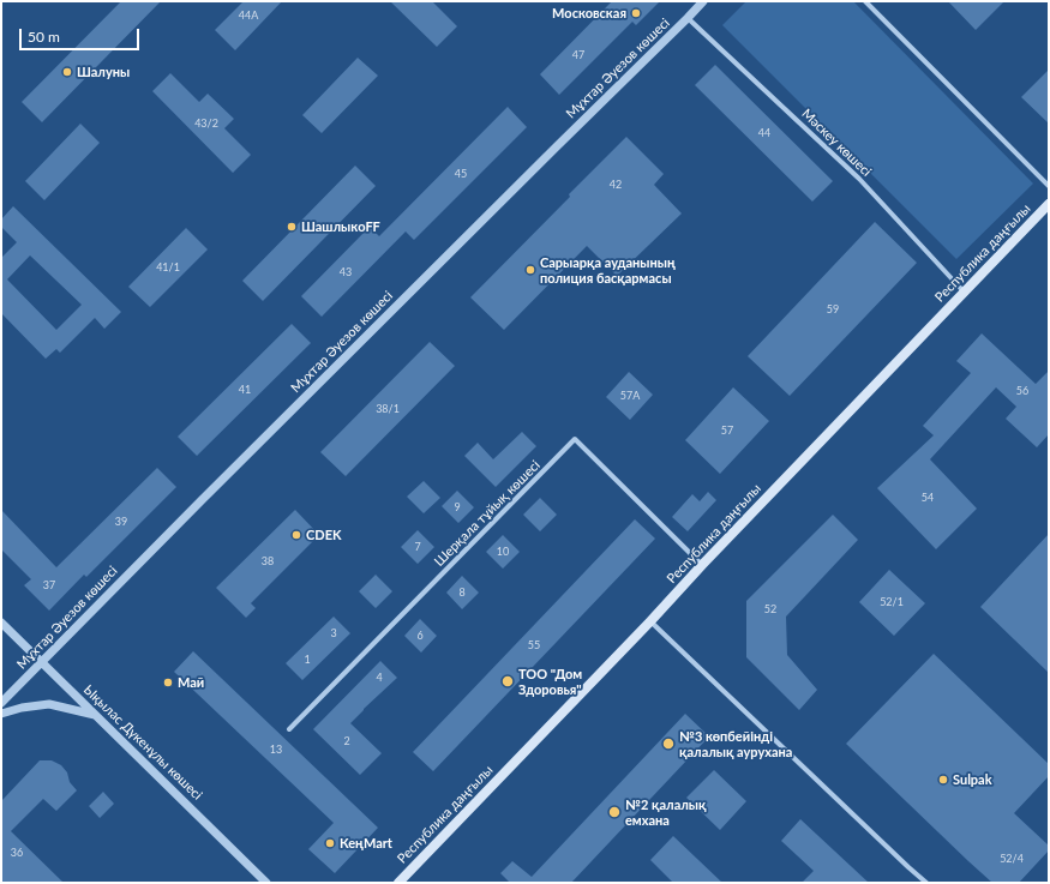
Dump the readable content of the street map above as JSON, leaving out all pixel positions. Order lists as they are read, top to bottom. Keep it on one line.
{"streets":{"main road":["Республика даңғылы"],"street":["Мұхтар Әуезов көшесі","Мәскеу көшесі","Шерқала тұйық көшесі","Ықылас Дүкенұлы көшесі"]},"crossings":[["Мұхтар Әуезов көшесі","Мәскеу көшесі"],["Мұхтар Әуезов көшесі","Ықылас Дүкенұлы көшесі"],["Мәскеу көшесі","Республика даңғылы"],["Республика даңғылы","Шерқала тұйық көшесі"]],"places":["Московская","Шалуны","ШашлыкoFF","Сарыарқа ауданының полиция басқармасы","CDEK","ТОО \"Дом Здоровья\"","Май","№3 көпбейінді қалалық аурухана","Sulpak","№2 қалалық емхана","КеңMart"],"house_numbers":["44А","47","43/2","44","45","42","41/1","43","59","41","56","57А","38/1","57","54","9","39","7","10","38","37","8","52/1","52","3","6","55","1","4","2","13","36","52/4"],"scale_bar":"50 m"}
